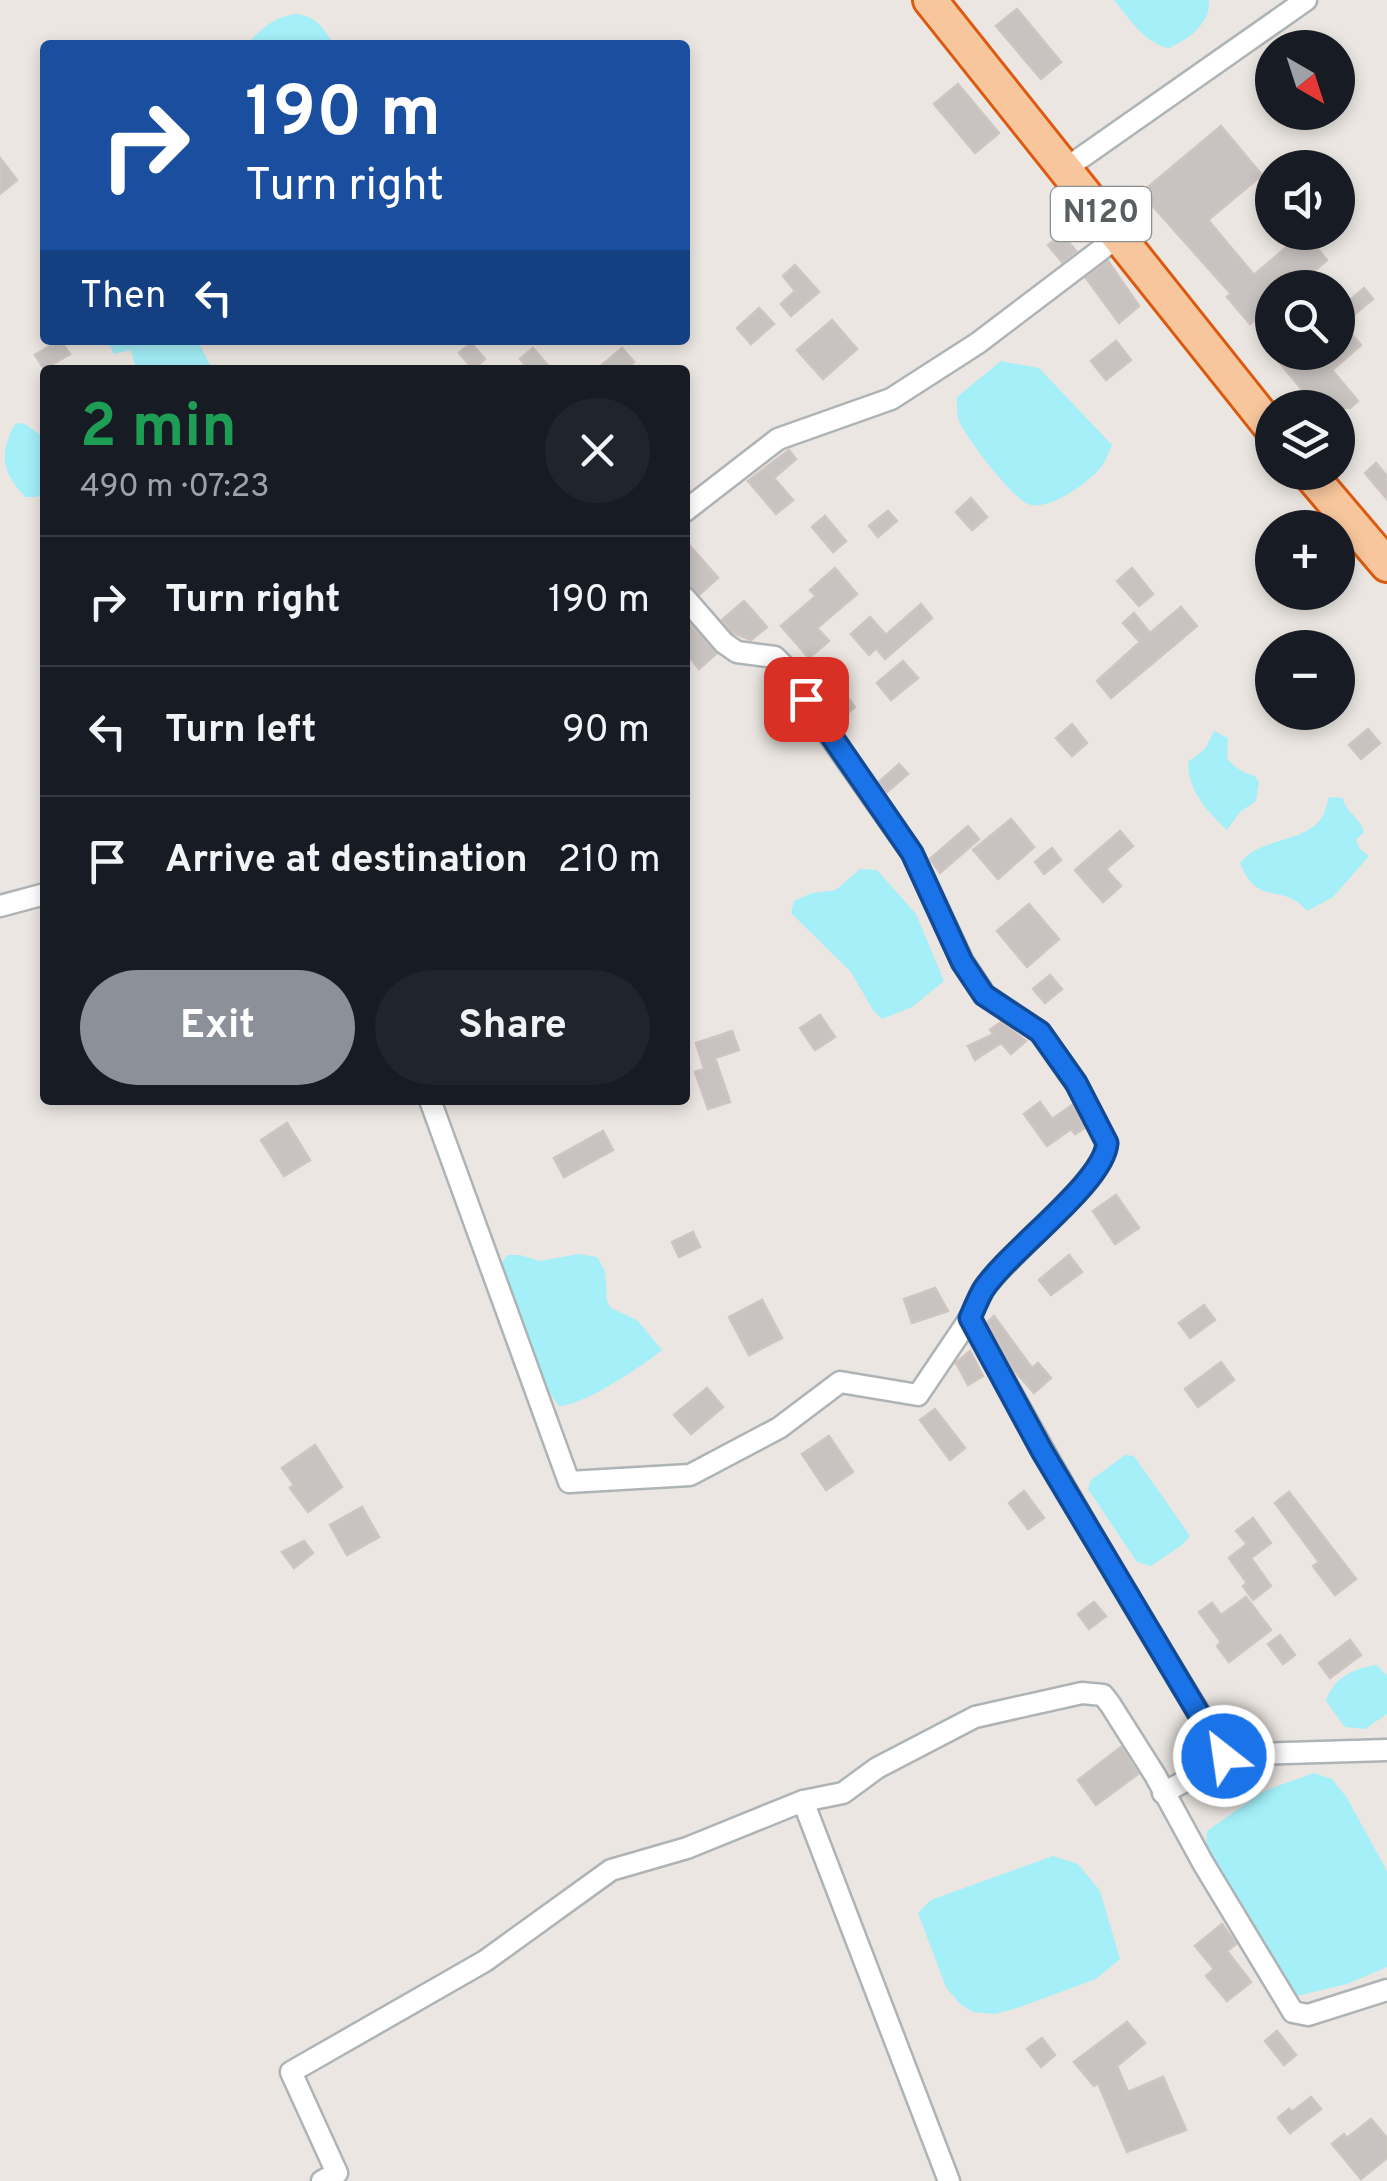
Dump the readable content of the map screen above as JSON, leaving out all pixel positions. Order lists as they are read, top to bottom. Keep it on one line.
{"streets":{"highway":["N120"]},"north":"bottom right","page":{"map_buttons":["+","−"],"turn":["190 m","Turn right"],"then":"Then","heading":["2 min","490 m · 07:23"],"list":[{"name":"Turn right","value":"190 m"},{"name":"Turn left","value":"90 m"},{"name":"Arrive at destination","value":"210 m"}],"buttons":["Exit","Share"]}}
